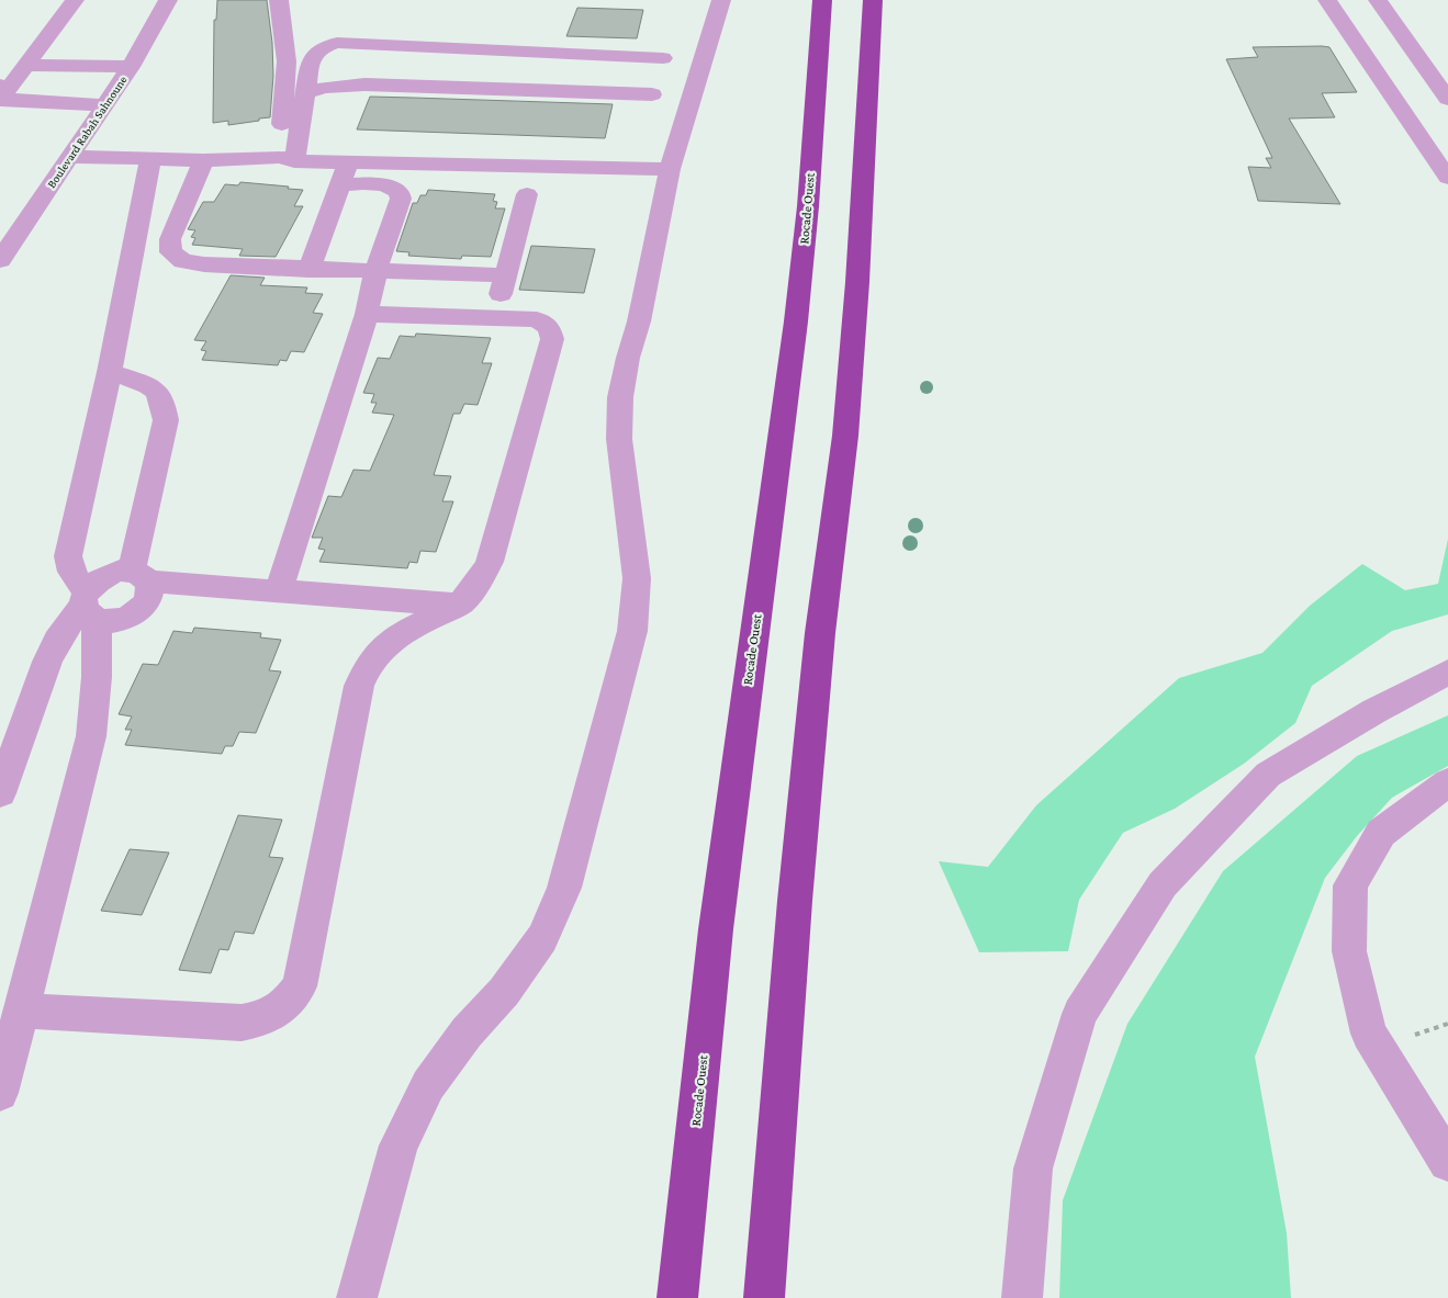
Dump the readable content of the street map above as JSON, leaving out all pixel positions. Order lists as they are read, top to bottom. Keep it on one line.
{"streets":{"highway":["Rocade Ouest"],"street":["Boulevard Rabah Sahnoune"]}}
